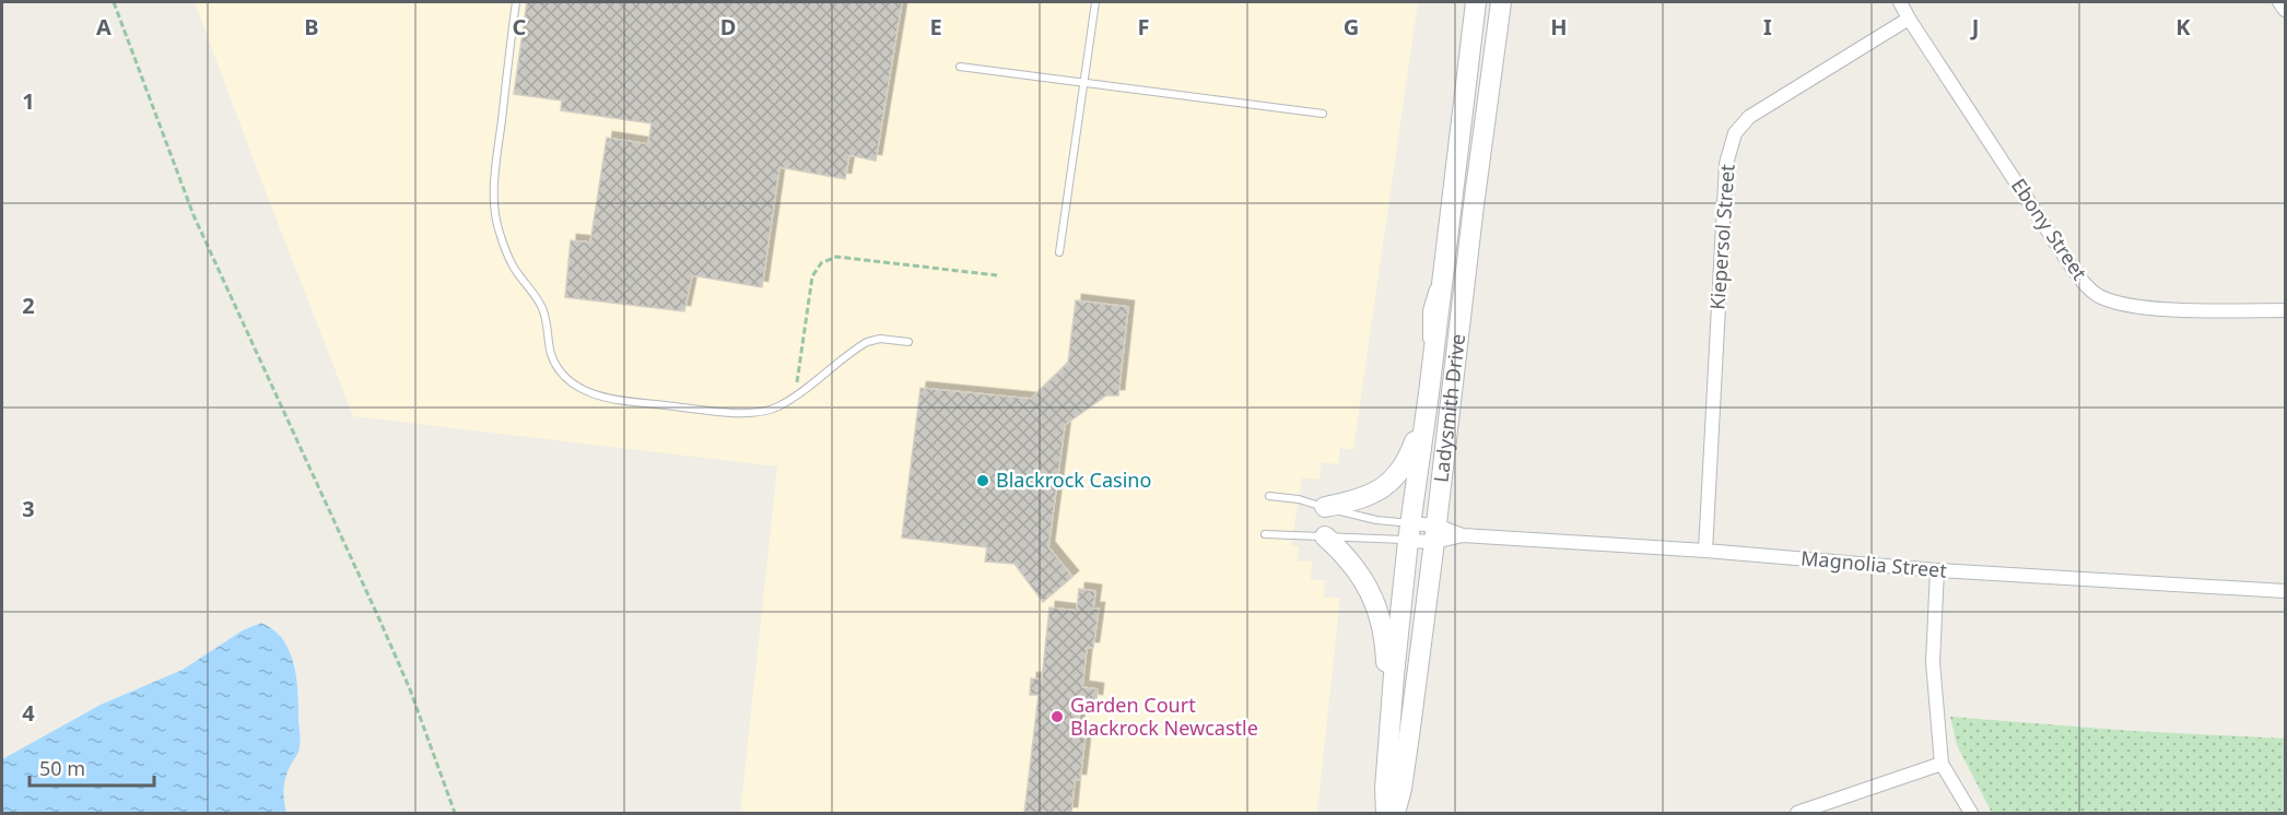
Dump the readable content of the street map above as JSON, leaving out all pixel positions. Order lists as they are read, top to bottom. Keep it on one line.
{"streets":{"street":["Ebony Street","Kiepersol Street","Ladysmith Drive","Magnolia Street"]},"crossings":[["Ebony Street","Kiepersol Street"],["Kiepersol Street","Magnolia Street"],["Ladysmith Drive","Magnolia Street"]],"places":["Blackrock Casino","Garden Court Blackrock Newcastle"],"scale_bar":"50 m","grid":{"columns":["A","B","C","D","E","F","G","H","I","J","K"],"rows":["1","2","3","4"]}}
